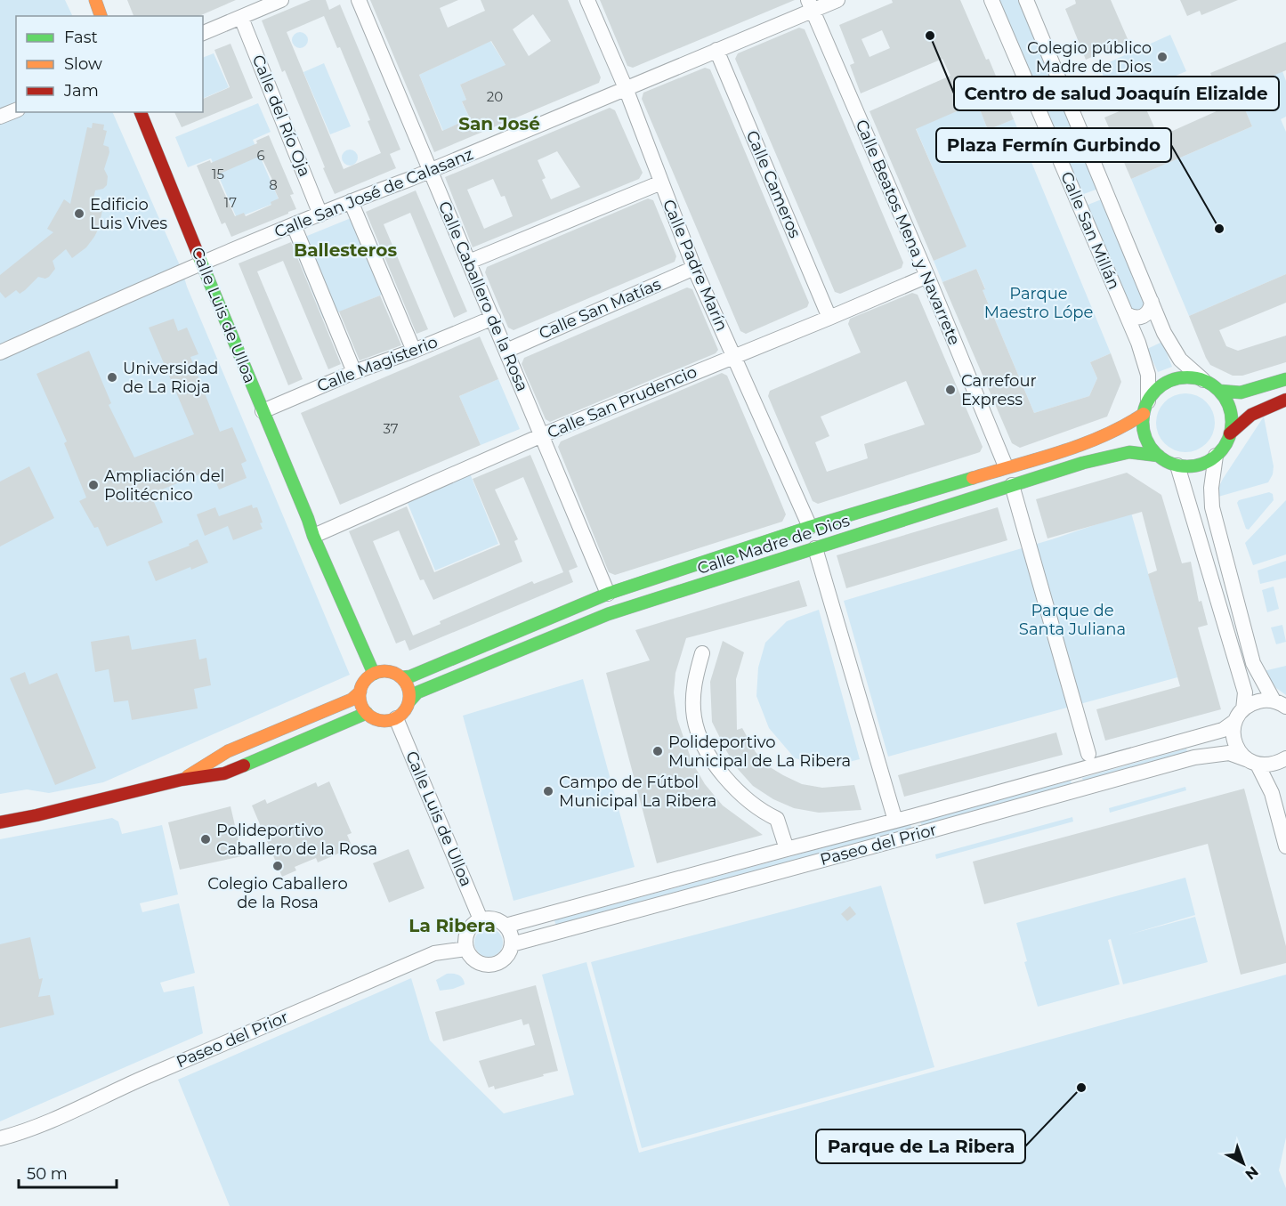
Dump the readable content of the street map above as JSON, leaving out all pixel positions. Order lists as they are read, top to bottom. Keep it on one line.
{"streets":{"main road":["Calle Luis de Ulloa","Calle Madre de Dios"],"street":["Calle del Río Oja","Calle Cameros","Calle San José de Calasanz","Calle San Millán","Calle Beatos Mena y Navarrete","Calle Padre Marín","Calle Caballero de la Rosa","Calle San Matías","Calle Magisterio","Calle San Prudencio","Paseo del Prior"]},"crossings":[["Calle del Río Oja","Calle San José de Calasanz"],["Calle Cameros","Calle San José de Calasanz"],["Calle Cameros","Calle San Prudencio"],["Calle San José de Calasanz","Calle Beatos Mena y Navarrete"],["Calle San José de Calasanz","Calle Padre Marín"],["Calle San José de Calasanz","Calle Caballero de la Rosa"],["Calle San José de Calasanz","Calle Luis de Ulloa"],["Calle San Millán","Calle Madre de Dios"],["Calle Beatos Mena y Navarrete","Calle San Prudencio"],["Calle Beatos Mena y Navarrete","Calle Madre de Dios"],["Calle Padre Marín","Calle San Matías"],["Calle Padre Marín","Calle San Prudencio"],["Calle Padre Marín","Calle Madre de Dios"],["Calle Caballero de la Rosa","Calle San Matías"],["Calle Caballero de la Rosa","Calle Magisterio"],["Calle Caballero de la Rosa","Calle San Prudencio"],["Calle Caballero de la Rosa","Calle Madre de Dios"],["Calle Luis de Ulloa","Calle Magisterio"],["Calle Luis de Ulloa","Calle San Prudencio"],["Calle Luis de Ulloa","Calle Madre de Dios"],["Calle Luis de Ulloa","Paseo del Prior"]],"districts":["San José","Ballesteros","La Ribera"],"parks":["Parque Maestro Lópe","Parque de Santa Juliana"],"places":["Centro de salud Joaquín Elizalde","Colegio público Madre de Dios","Edificio Luis Vives","Plaza Fermín Gurbindo","Universidad de La Rioja","Carrefour Express","Ampliación del Politécnico","Polideportivo Municipal de La Ribera","Campo de Fútbol Municipal La Ribera","Polideportivo Caballero de la Rosa","Colegio Caballero de la Rosa","Parque de La Ribera"],"house_numbers":["20","6","15","8","17","37"],"legend":["Fast","Slow","Jam"],"scale_bar":"50 m","north":"bottom right"}
